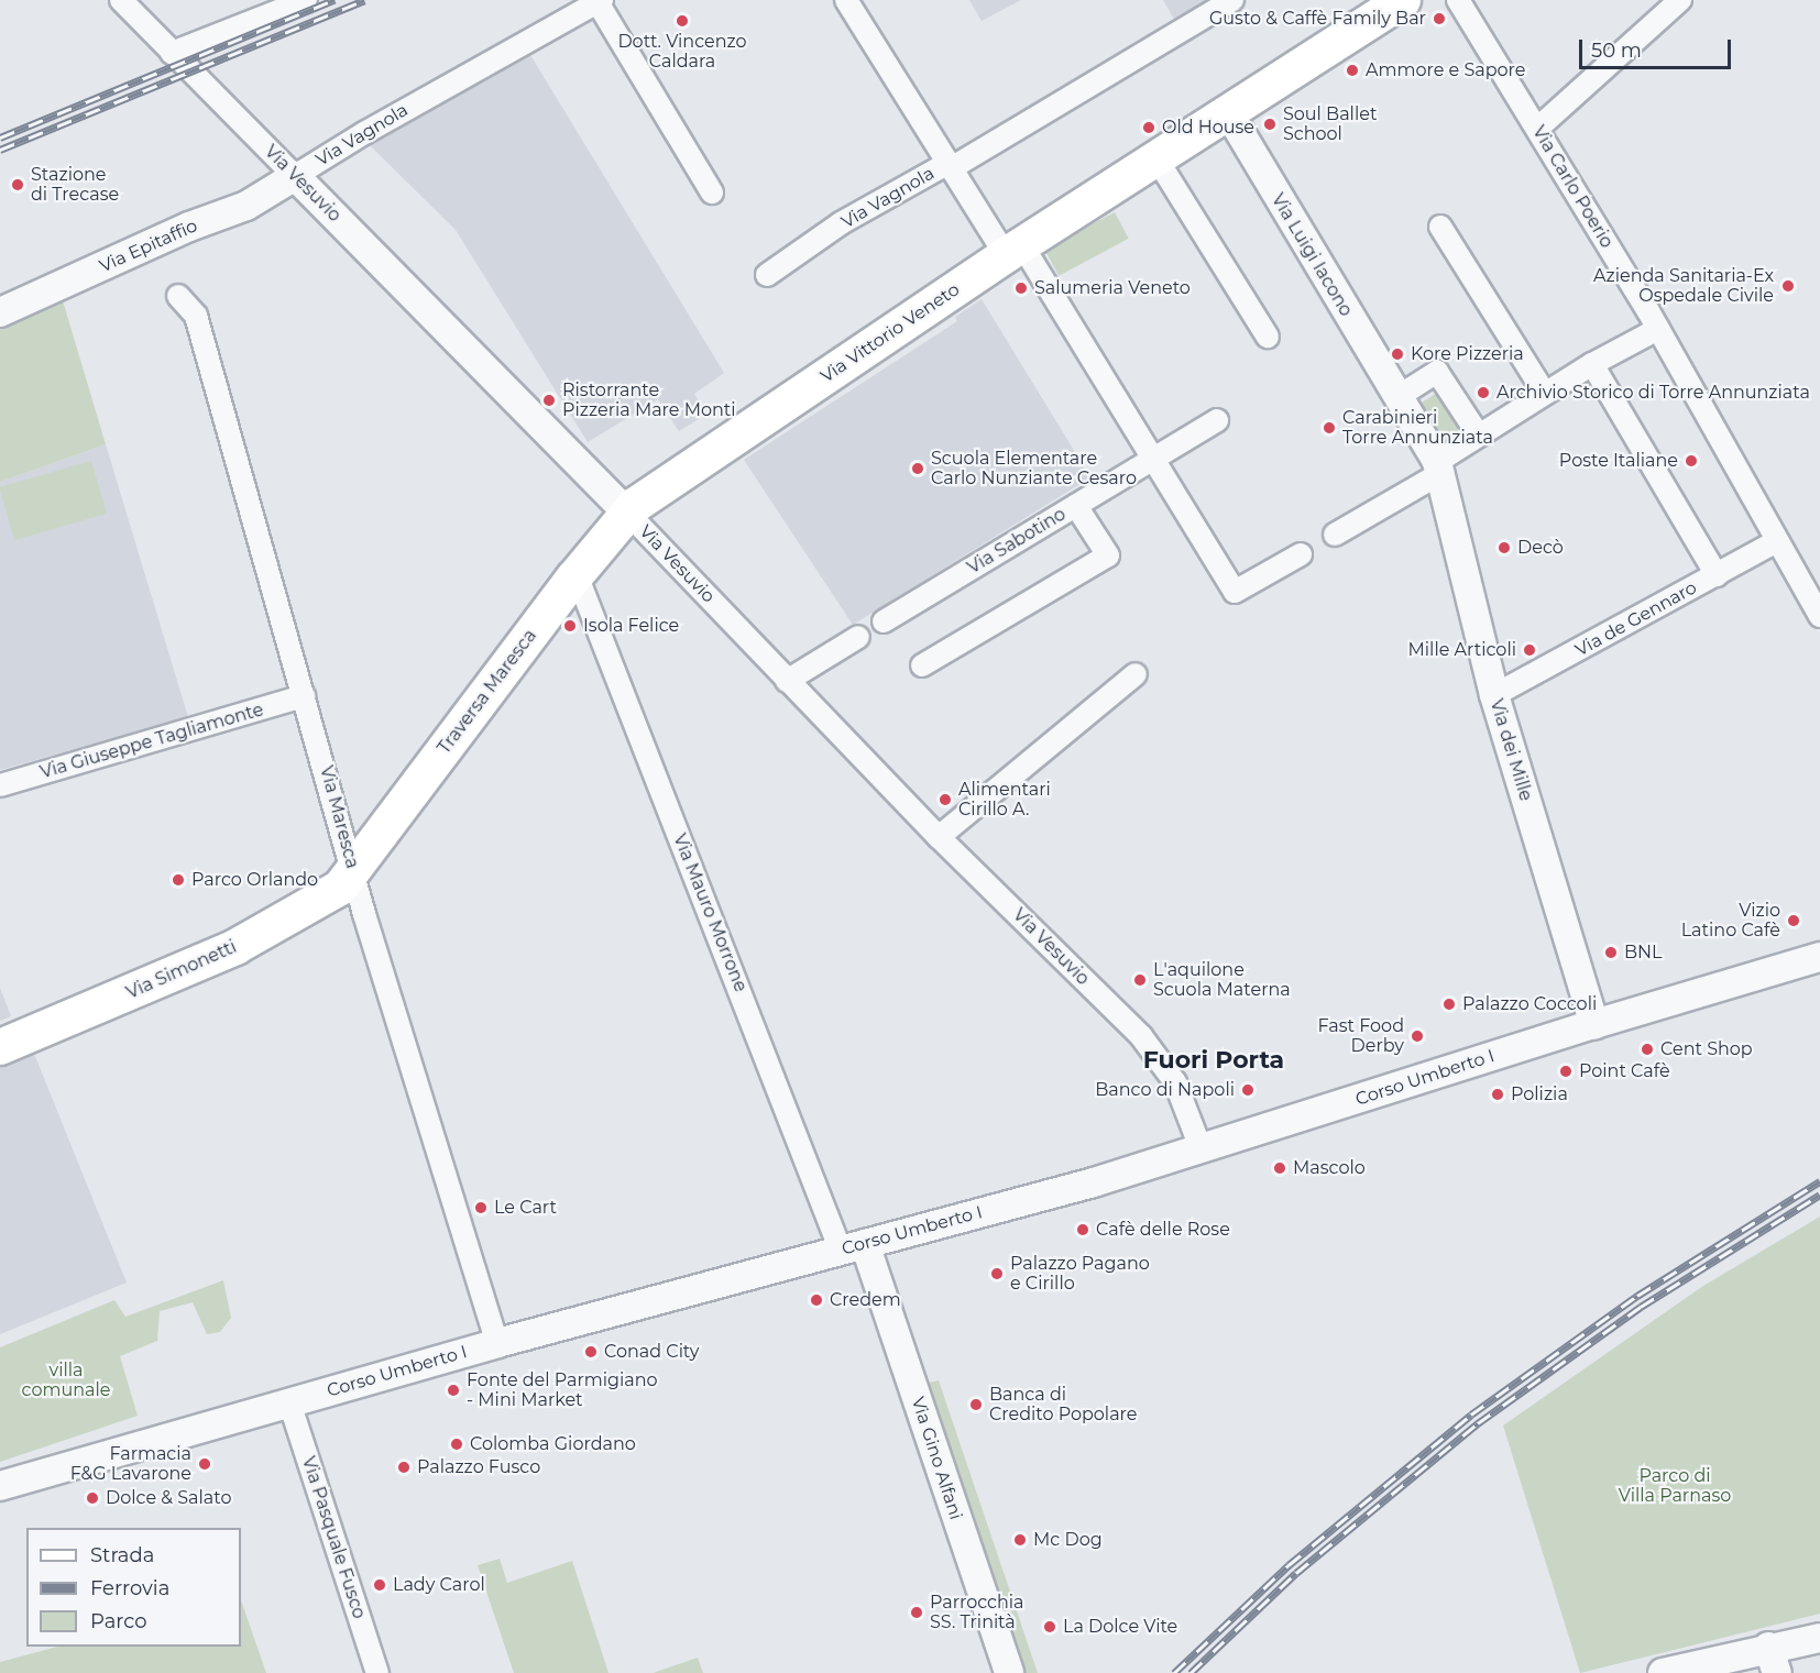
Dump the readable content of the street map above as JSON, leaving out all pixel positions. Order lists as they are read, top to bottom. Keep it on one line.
{"streets":{"main road":["Via Vittorio Veneto","Traversa Maresca","Via Simonetti"],"street":["Via Vagnola","Via Vesuvio","Via Carlo Poerio","Via Epitaffio","Via Luigi Iacono","Via Sabotino","Via de Gennaro","Via Giuseppe Tagliamonte","Via dei Mille","Via Maresca","Via Mauro Morrone","Corso Umberto I","Via Gino Alfani","Via Pasquale Fusco"]},"crossings":[["Via Vagnola","Via Vesuvio"],["Via Vagnola","Via Epitaffio"],["Via Vesuvio","Via Epitaffio"],["Via Vesuvio","Via Vittorio Veneto"],["Via Vesuvio","Traversa Maresca"],["Via Vesuvio","Corso Umberto I"],["Via Carlo Poerio","Via de Gennaro"],["Via Luigi Iacono","Via Vittorio Veneto"],["Via Luigi Iacono","Via dei Mille"],["Via Vittorio Veneto","Traversa Maresca"],["Via de Gennaro","Via dei Mille"],["Traversa Maresca","Via Maresca"],["Traversa Maresca","Via Mauro Morrone"],["Traversa Maresca","Via Simonetti"],["Via Giuseppe Tagliamonte","Via Maresca"],["Via dei Mille","Corso Umberto I"],["Via Maresca","Via Simonetti"],["Via Maresca","Corso Umberto I"],["Via Mauro Morrone","Corso Umberto I"],["Via Mauro Morrone","Via Gino Alfani"],["Corso Umberto I","Via Gino Alfani"],["Corso Umberto I","Via Pasquale Fusco"]],"districts":["Fuori Porta"],"parks":["villa comunale","Parco di Villa Parnaso"],"places":["Gusto & Caffè Family Bar","Dott. Vincenzo Caldara","Ammore e Sapore","Soul Ballet School","Old House","Stazione di Trecase","Azienda Sanitaria-Ex Ospedale Civile","Salumeria Veneto","Kore Pizzeria","Archivio Storico di Torre Annunziata","Ristorrante Pizzeria Mare Monti","Carabinieri Torre Annunziata","Poste Italiane","Scuola Elementare Carlo Nunziante Cesaro","Decò","Isola Felice","Mille Articoli","Alimentari Cirillo A.","Parco Orlando","Vizio Latino Cafè","BNL","L'aquilone Scuola Materna","Palazzo Coccoli","Fast Food Derby","Cent Shop","Point Cafè","Banco di Napoli","Polizia","Mascolo","Le Cart","Cafè delle Rose","Palazzo Pagano e Cirillo","Credem","Conad City","Fonte del Parmigiano - Mini Market","Banca di Credito Popolare","Colomba Giordano","Farmacia F&G Lavarone","Palazzo Fusco","Dolce & Salato","Mc Dog","Lady Carol","Parrocchia SS. Trinità","La Dolce Vite"],"legend":["Strada","Ferrovia","Parco"],"scale_bar":"50 m"}
